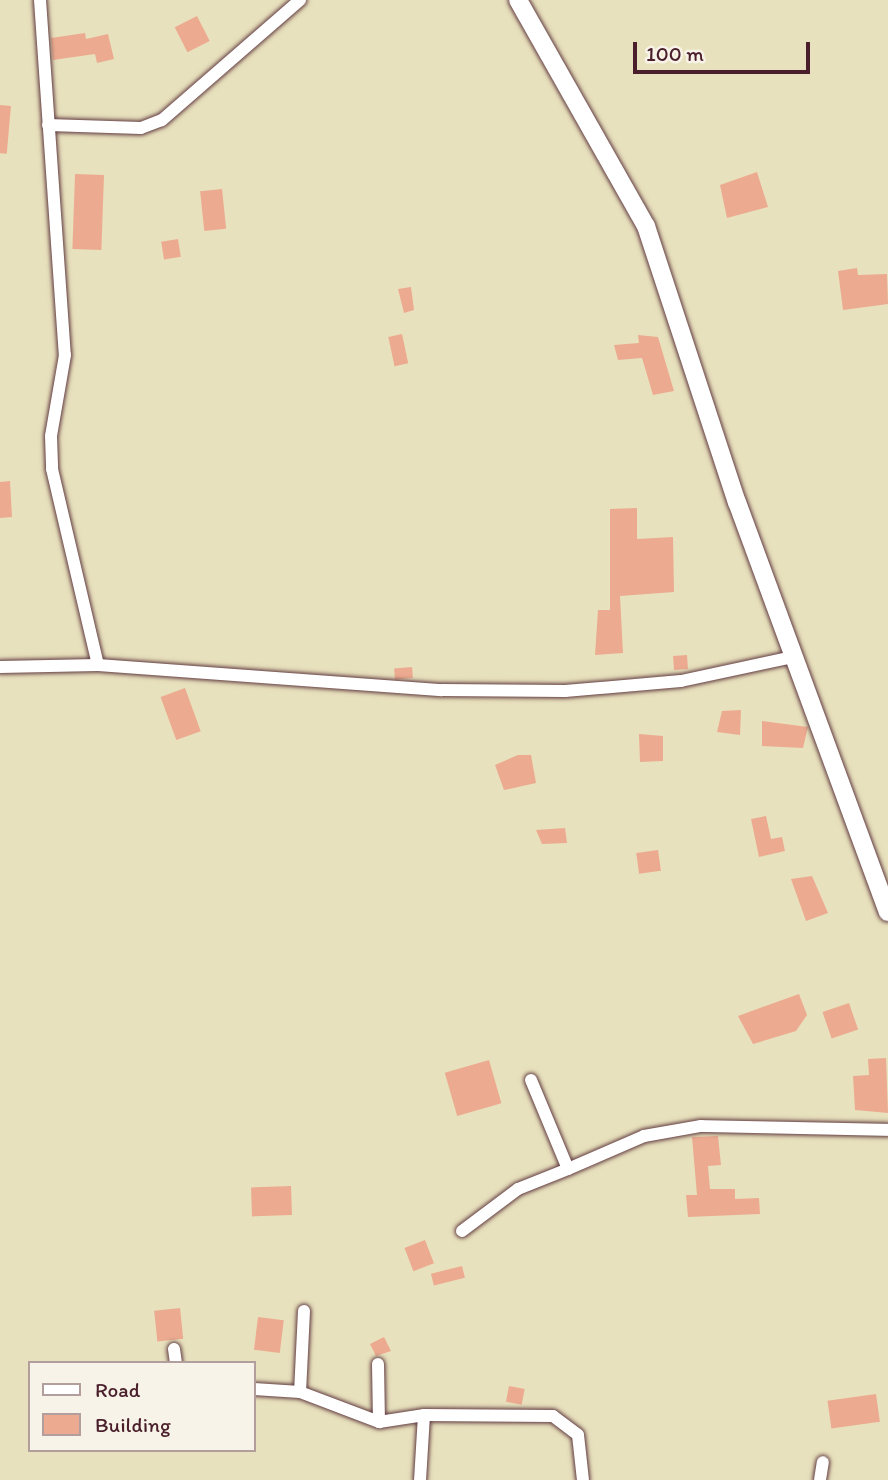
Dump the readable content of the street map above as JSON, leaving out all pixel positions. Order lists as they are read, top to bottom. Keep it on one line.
{"legend":["Road","Building"],"scale_bar":"100 m"}
